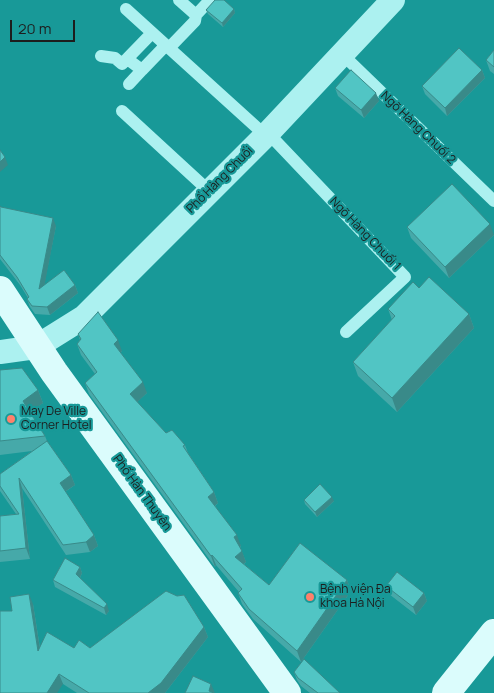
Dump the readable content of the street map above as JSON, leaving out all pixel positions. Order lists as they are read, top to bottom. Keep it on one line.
{"streets":{"street":["Phố Hàng Chuối","Phố Hàn Thuyên"],"lane":["Ngõ Hàng Chuối 2","Ngõ Hàng Chuối 1"]},"crossings":[["Ngõ Hàng Chuối 2","Phố Hàng Chuối"],["Phố Hàng Chuối","Ngõ Hàng Chuối 1"],["Phố Hàng Chuối","Phố Hàn Thuyên"]],"places":["May De Ville Corner Hotel","Bệnh viện Đa khoa Hà Nội"],"scale_bar":"20 m"}
